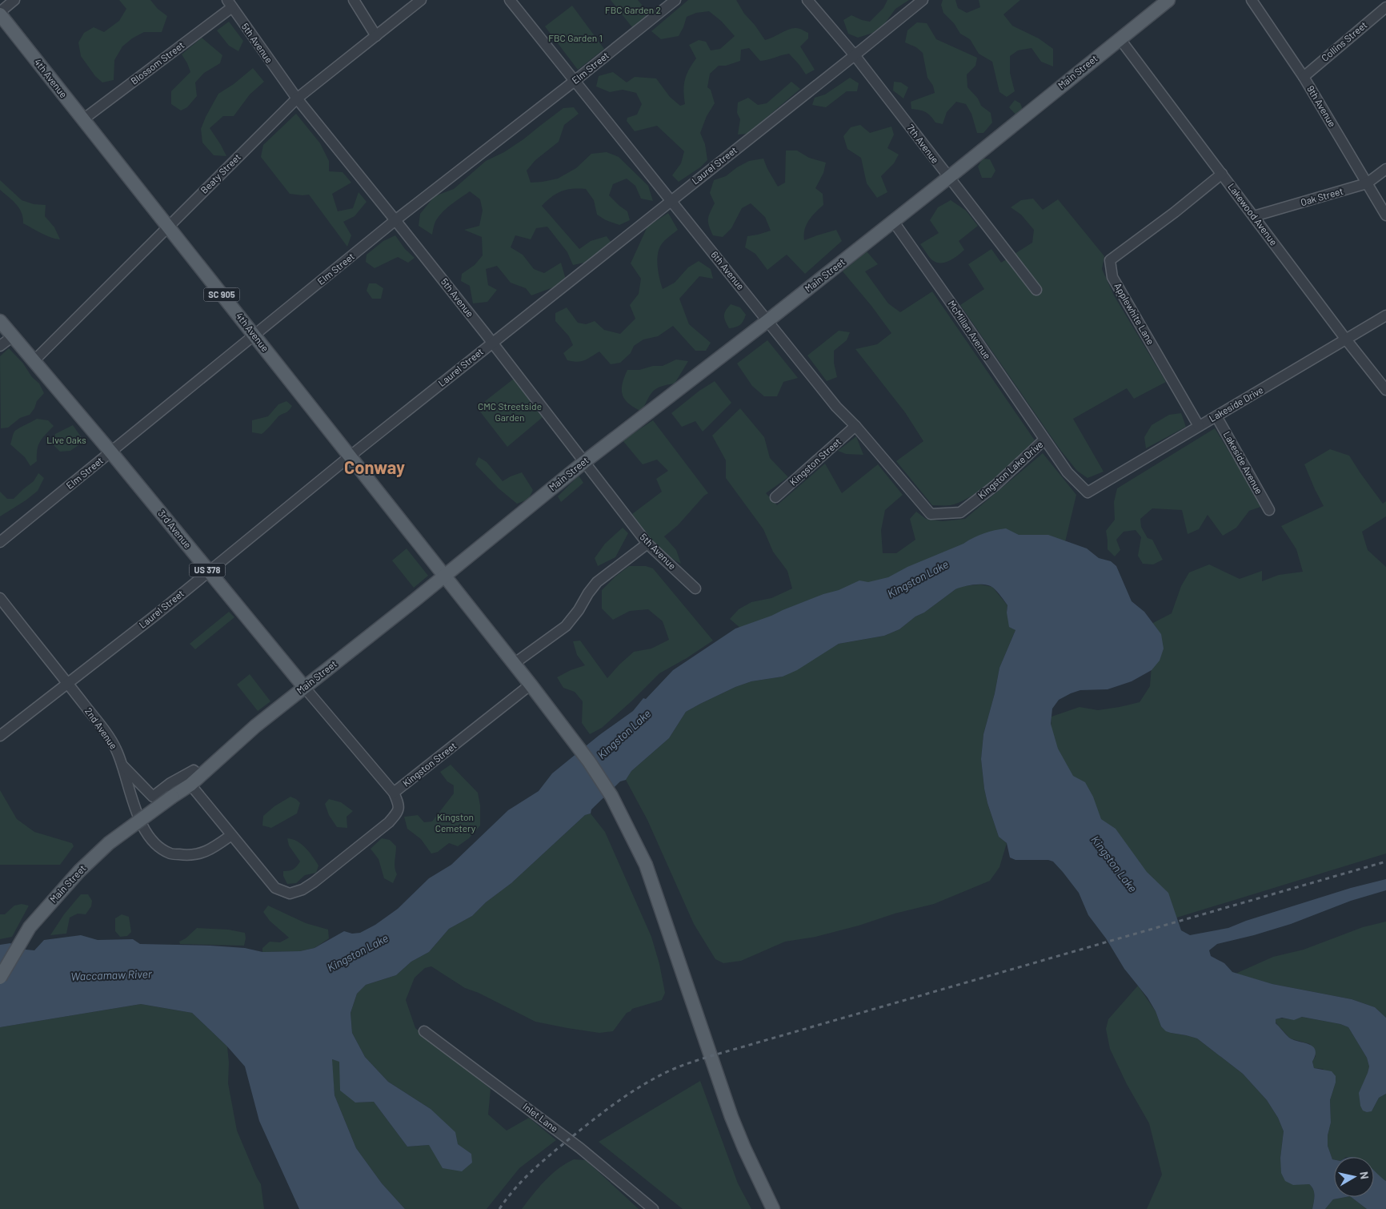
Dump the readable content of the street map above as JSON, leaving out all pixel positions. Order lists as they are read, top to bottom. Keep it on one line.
{"streets":{"main road":["Main Street","4th Avenue","SC 905","3rd Avenue","US 378"],"street":["Collins Street","5th Avenue","Blossom Street","Elm Street","9th Avenue","7th Avenue","Laurel Street","Beaty Street","Oak Street","Lakewood Avenue","6th Avenue","Applewhite Lane","McMillan Avenue","Lakeside Drive","Kingston Street","Lakeside Avenue","Kingston Lake Drive","2nd Avenue","Inlet Lane"]},"crossings":[["Collins Street","9th Avenue"],["5th Avenue","Blossom Street"],["5th Avenue","Elm Street"],["5th Avenue","Main Street"],["5th Avenue","Laurel Street"],["5th Avenue","Beaty Street"],["Blossom Street","4th Avenue"],["Elm Street","4th Avenue"],["Elm Street","6th Avenue"],["Elm Street","3rd Avenue"],["Main Street","4th Avenue"],["Main Street","7th Avenue"],["Main Street","Lakewood Avenue"],["Main Street","6th Avenue"],["Main Street","SC 905"],["Main Street","McMillan Avenue"],["Main Street","3rd Avenue"],["4th Avenue","Laurel Street"],["4th Avenue","Beaty Street"],["4th Avenue","SC 905"],["9th Avenue","Oak Street"],["7th Avenue","Laurel Street"],["Laurel Street","6th Avenue"],["Laurel Street","3rd Avenue"],["Laurel Street","2nd Avenue"],["Beaty Street","3rd Avenue"],["Oak Street","Lakewood Avenue"],["Lakewood Avenue","Applewhite Lane"],["Lakewood Avenue","Lakeside Drive"],["6th Avenue","Kingston Street"],["6th Avenue","Kingston Lake Drive"],["SC 905","Kingston Street"],["Applewhite Lane","Lakeside Drive"],["McMillan Avenue","Kingston Lake Drive"],["Lakeside Drive","Lakeside Avenue"],["Lakeside Drive","Kingston Lake Drive"],["Kingston Street","3rd Avenue"],["Kingston Street","2nd Avenue"]],"districts":["Conway"],"water":["Kingston Lake","Waccamaw River"],"parks":["FBC Garden 2","FBC Garden 1","CMC Streetside Garden","LIve Oaks","Kingston Cemetery"],"north":"right"}
